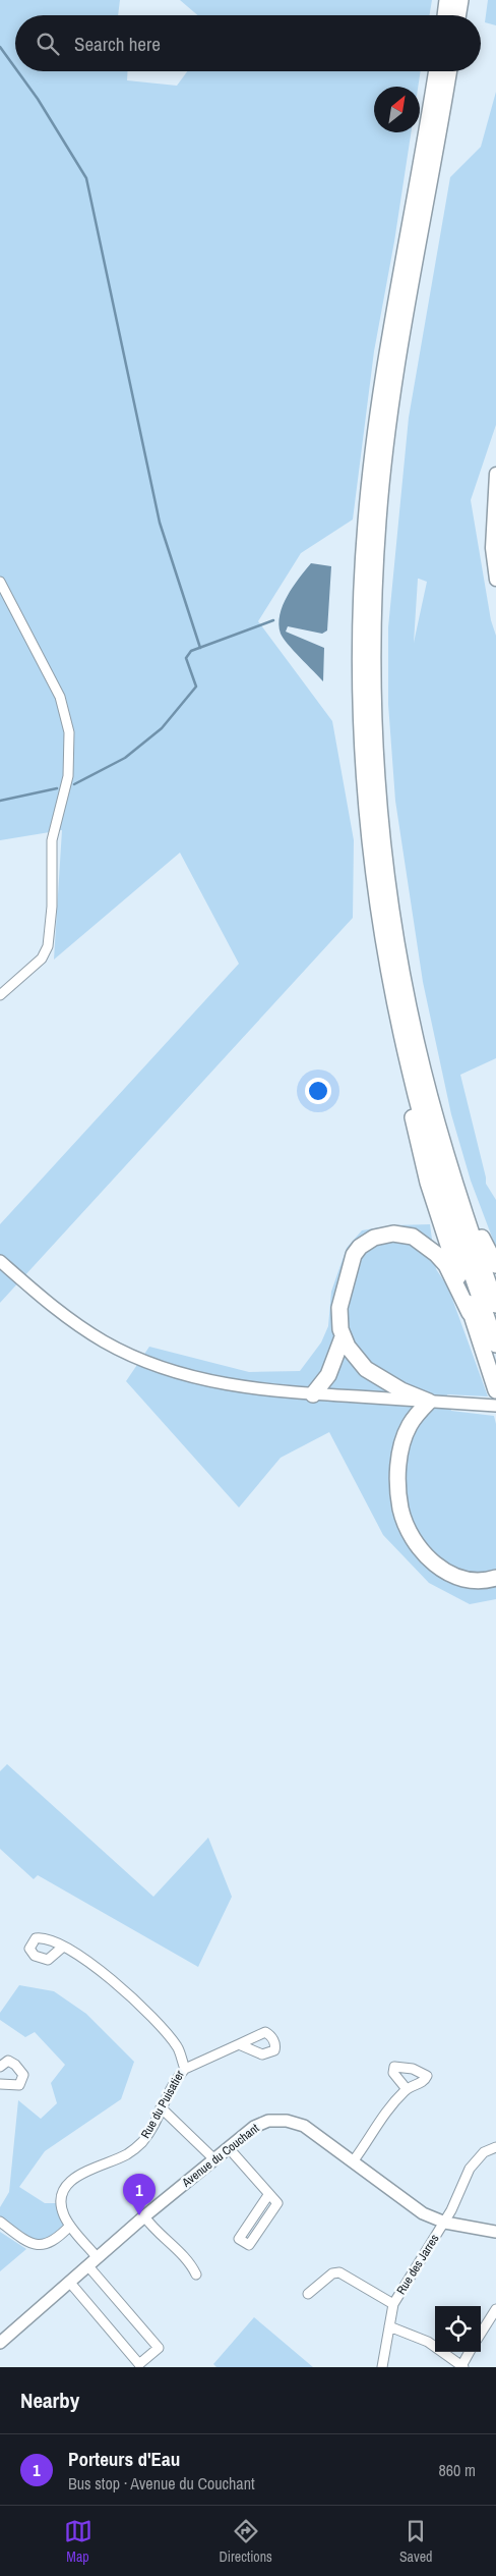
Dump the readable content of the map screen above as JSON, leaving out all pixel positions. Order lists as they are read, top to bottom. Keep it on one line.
{"streets":{"street":["Rue du Puisatier","Avenue du Couchant","Rue des Jarres"]},"crossings":[["Rue du Puisatier","Avenue du Couchant"],["Avenue du Couchant","Rue des Jarres"]],"north":"top right","page":{"search":"Search here","pins":"1","heading":"Nearby","list":[{"mark":"1","name":"Porteurs d'Eau","note":"Bus stop · Avenue du Couchant","value":"860 m"}],"nav":["Map","Directions","Saved"]}}
